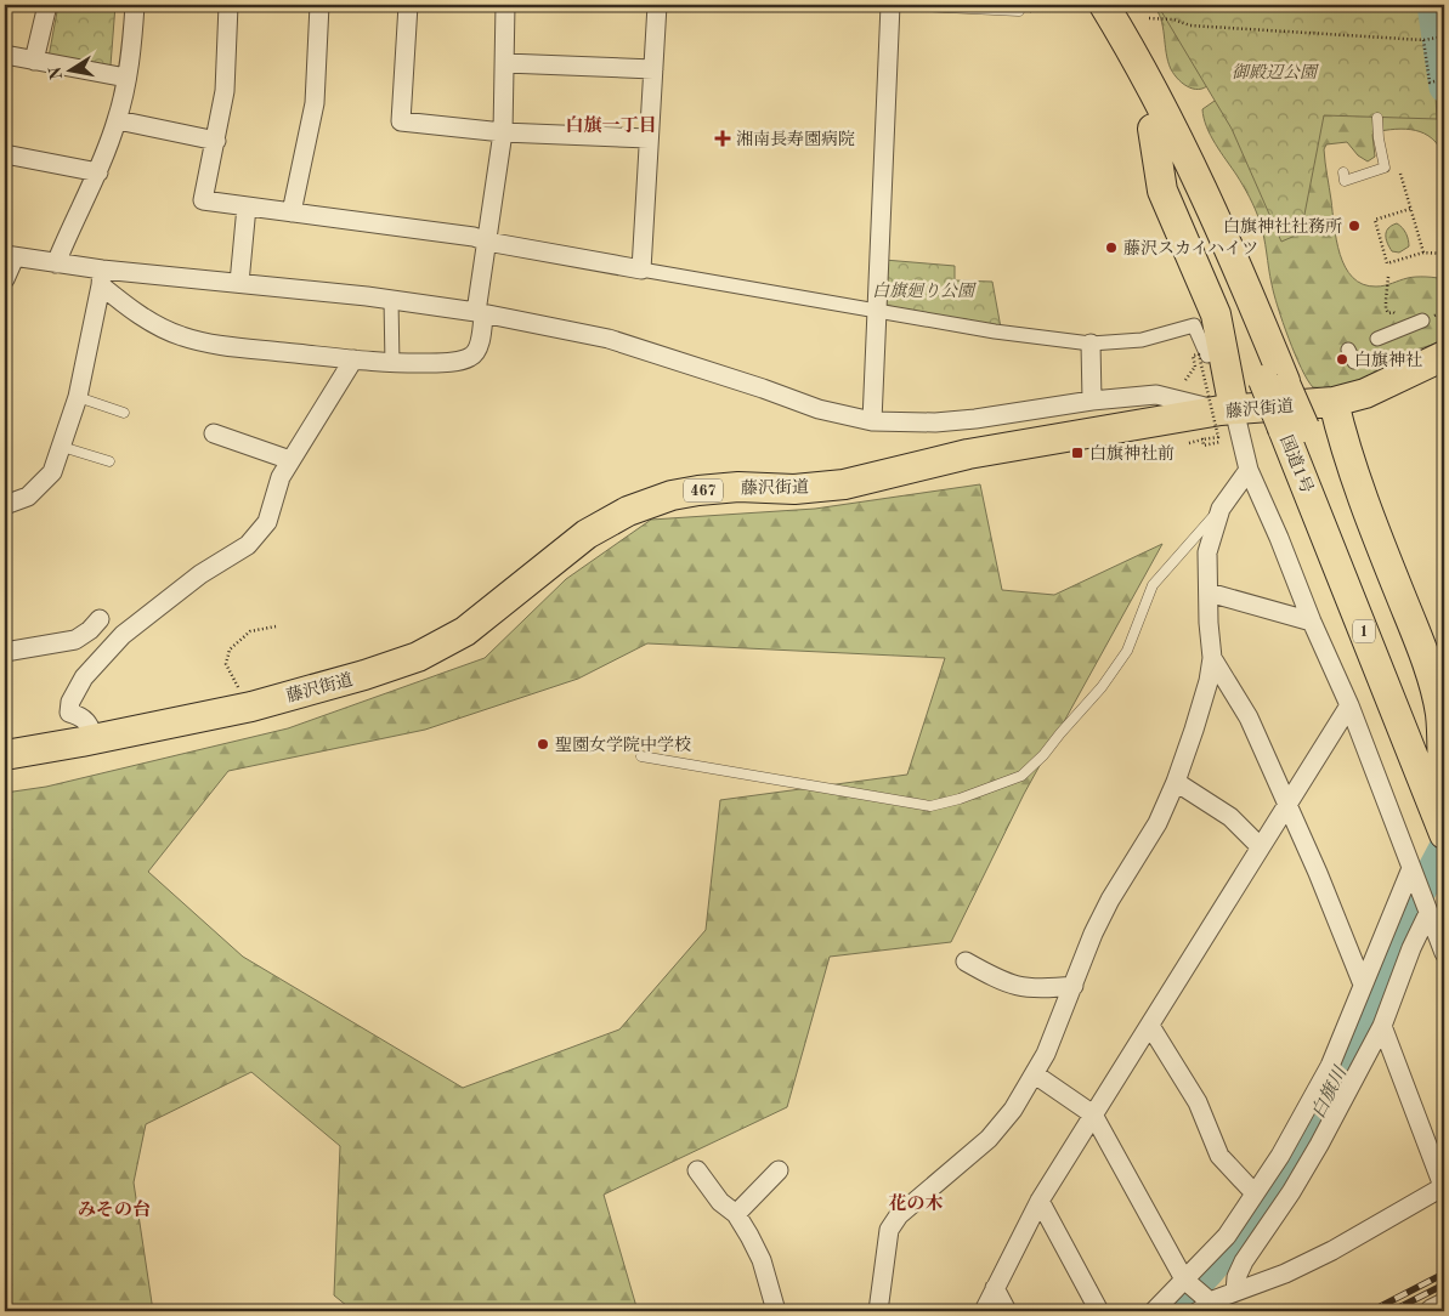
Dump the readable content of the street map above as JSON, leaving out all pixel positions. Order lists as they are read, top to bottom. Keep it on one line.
{"streets":{"highway":["藤沢街道","国道1号","467","1"]},"districts":["白旗一丁目","花の木","みその台"],"water":["白旗川"],"parks":["御殿辺公園","白旗廻り公園"],"places":{"health":["湘南長寿園病院"],"other":["白旗神社社務所","藤沢スカイハイツ","白旗神社","聖園女学院中学校"],"transit":["白旗神社前"]},"north":"left"}
